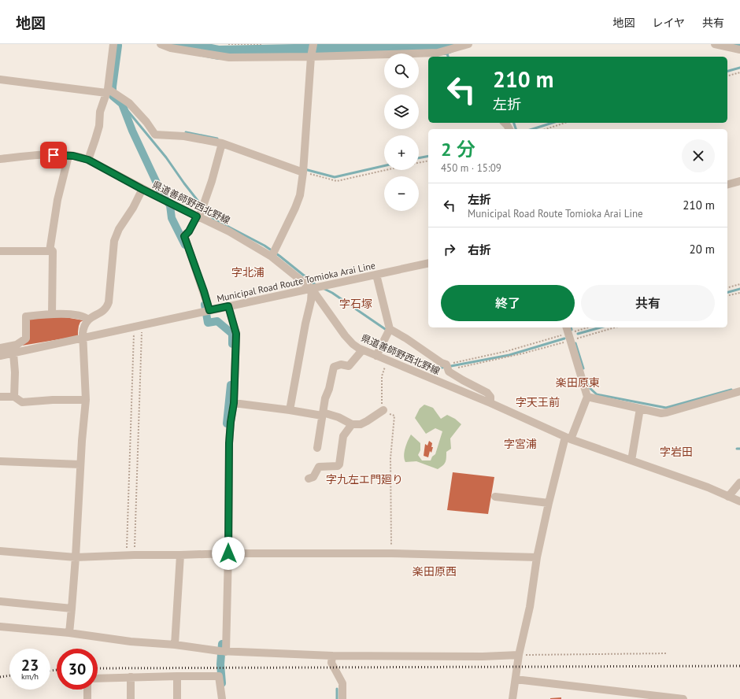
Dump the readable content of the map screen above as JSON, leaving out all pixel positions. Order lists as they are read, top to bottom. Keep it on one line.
{"streets":{"street":["県道善師野西北野線","Municipal Road Route Tomioka Arai Line"]},"crossings":[["県道善師野西北野線","Municipal Road Route Tomioka Arai Line"]],"districts":["字北浦","字石塚","楽田原東","字天王前","字宮浦","字岩田","字九左エ門廻り","楽田原西"],"page":{"header":"地図","nav":["地図","レイヤ","共有"],"map_buttons":["+","−"],"turn":["210 m","左折"],"heading":["2 分","450 m · 15:09"],"list":[{"name":"左折","note":"Municipal Road Route Tomioka Arai Line","value":"210 m"},{"name":"右折","value":"20 m"}],"buttons":["終了","共有"],"speed":"23 km/h","limit":"30"}}
